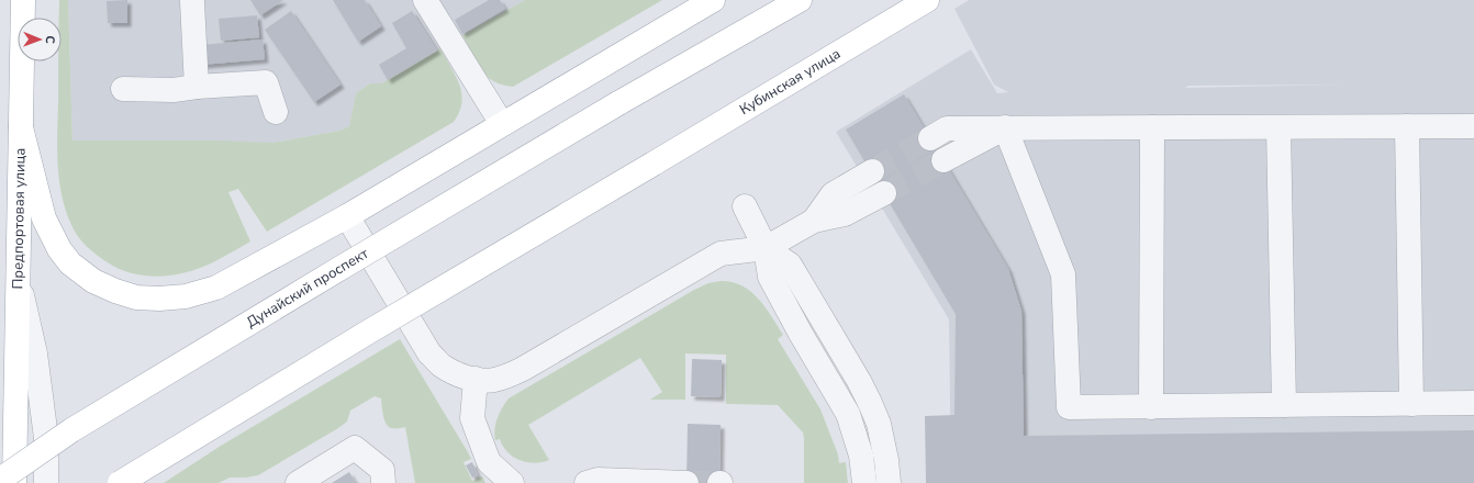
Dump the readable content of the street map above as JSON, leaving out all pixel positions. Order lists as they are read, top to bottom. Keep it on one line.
{"streets":{"main road":["Кубинская улица","Предпортовая улица","Дунайский проспект"]},"north":"right"}
